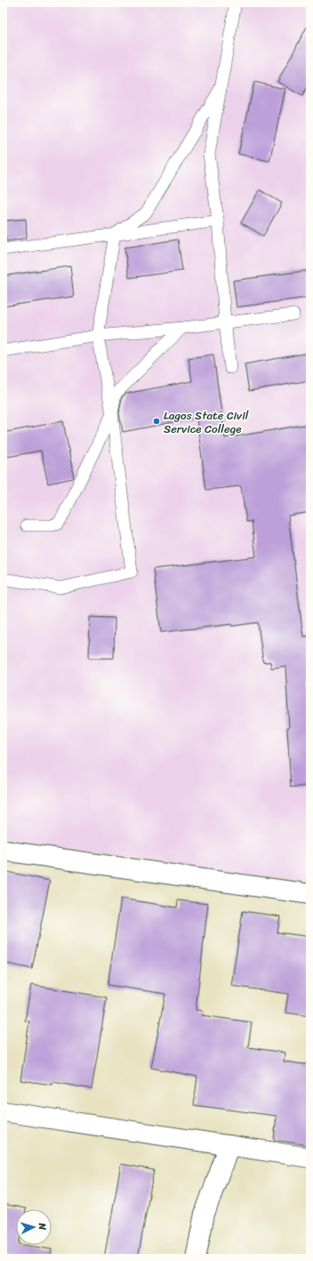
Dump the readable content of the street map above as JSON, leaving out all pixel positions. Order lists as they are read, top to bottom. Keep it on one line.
{"places":["Lagos State Civil Service College"],"north":"right"}
